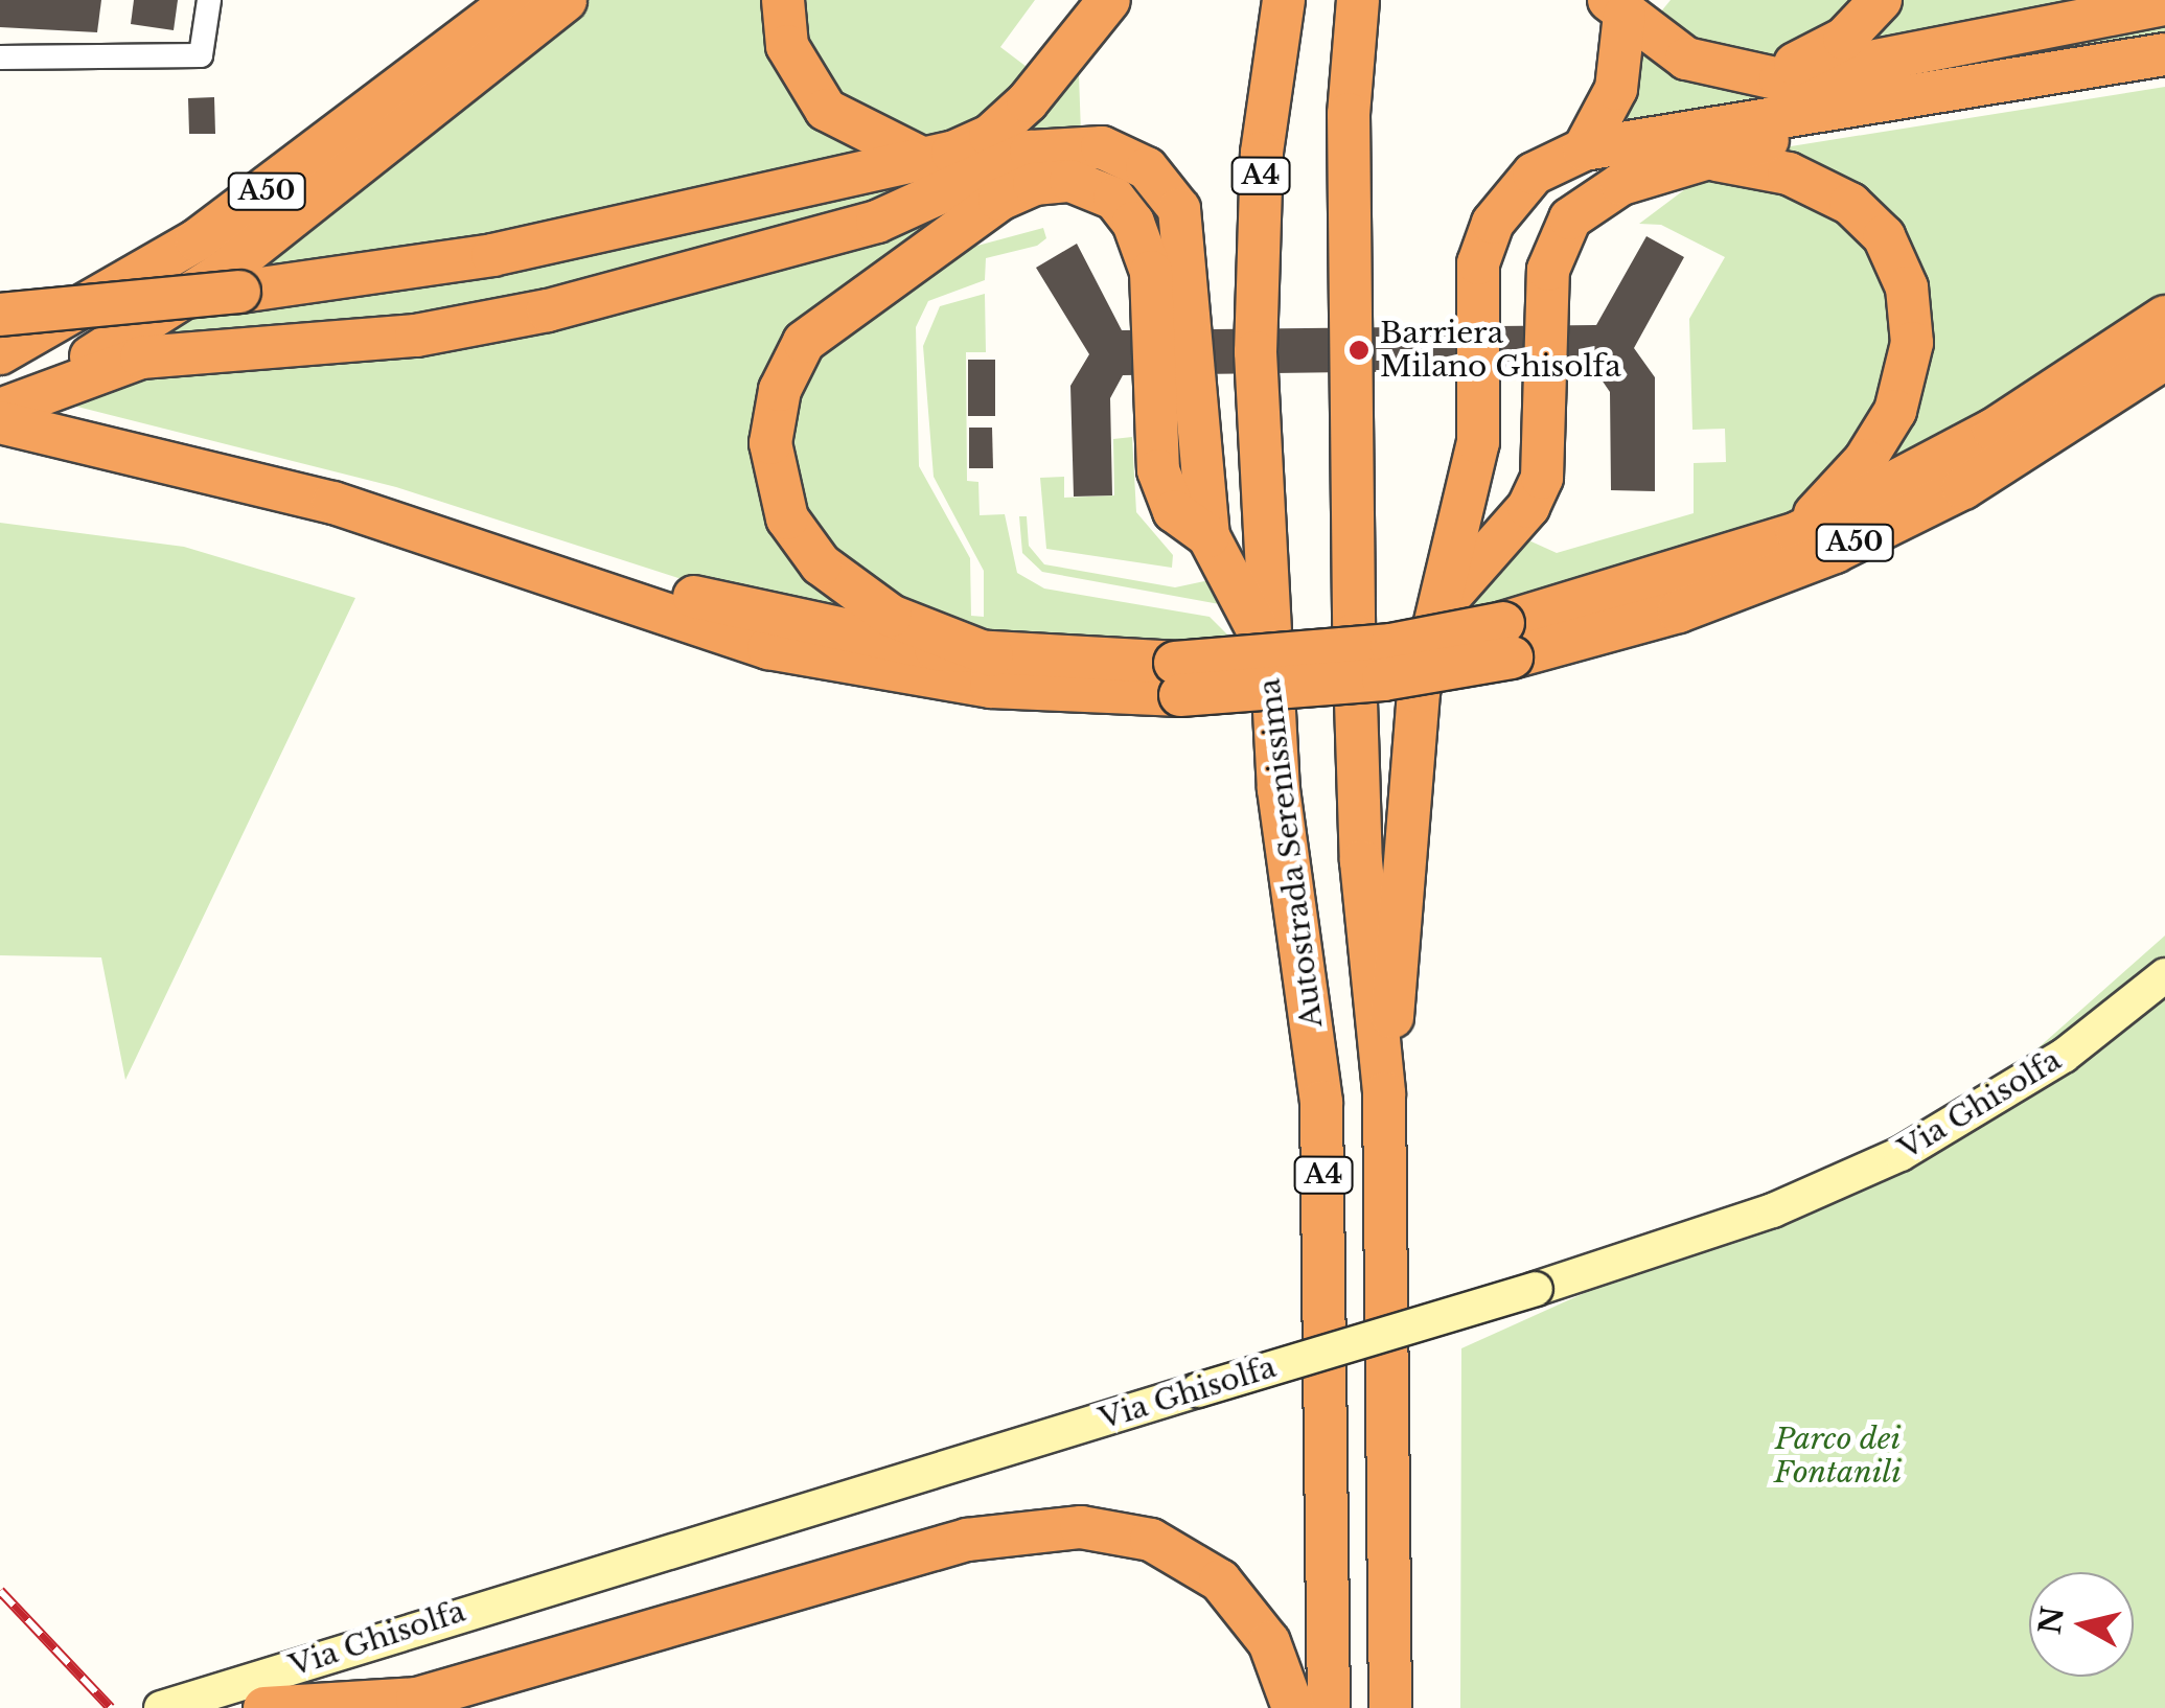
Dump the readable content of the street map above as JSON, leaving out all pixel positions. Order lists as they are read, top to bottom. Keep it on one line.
{"streets":{"highway":["A4","A50","Autostrada Serenissima"],"street":["Via Ghisolfa"]},"parks":["Parco dei Fontanili"],"places":["Barriera Milano Ghisolfa"],"north":"left"}
